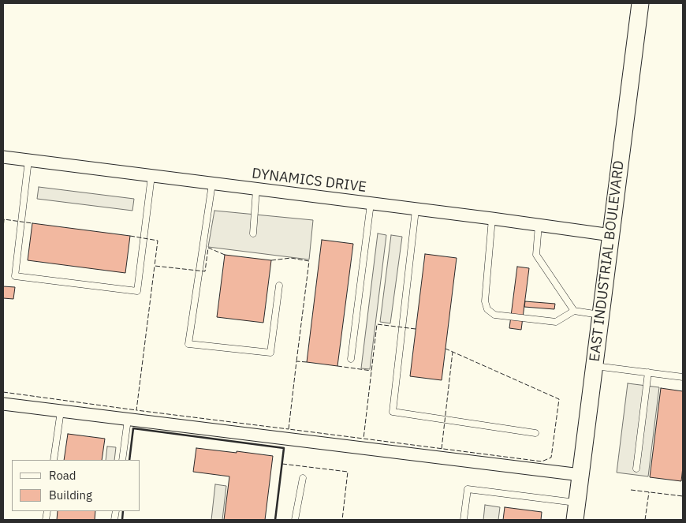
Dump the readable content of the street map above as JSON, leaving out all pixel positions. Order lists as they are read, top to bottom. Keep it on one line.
{"streets":{"street":["DYNAMICS DRIVE","EAST INDUSTRIAL BOULEVARD"]},"crossings":[["DYNAMICS DRIVE","EAST INDUSTRIAL BOULEVARD"]],"legend":["Road","Building"]}
